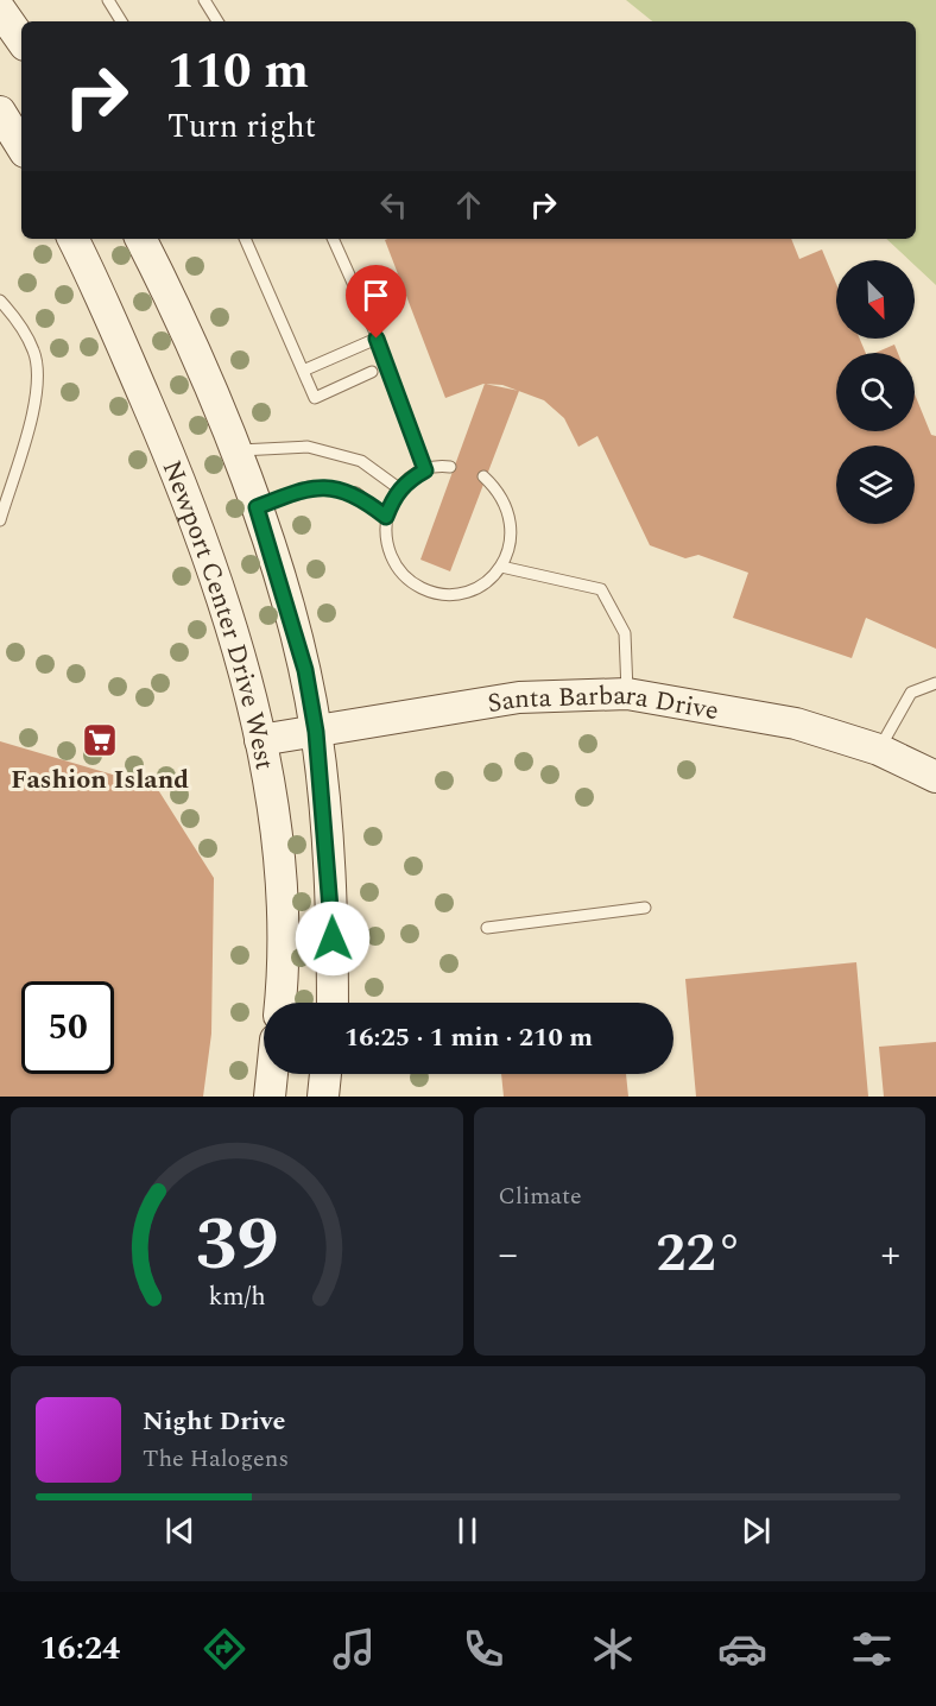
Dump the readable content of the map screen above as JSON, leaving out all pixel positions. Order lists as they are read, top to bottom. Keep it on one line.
{"streets":{"main road":["Newport Center Drive West","Santa Barbara Drive"]},"crossings":[["Newport Center Drive West","Santa Barbara Drive"]],"places":{"supermarket":["Fashion Island"]},"north":"bottom right","page":{"turn":["110 m","Turn right"],"limit":"50","trip":"16:25 · 1 min · 210 m","tile":"Climate","heat":["−","22°","+"],"song":["Night Drive","The Halogens"],"tabs":"16:24","gauge":["39","km/h"]}}
